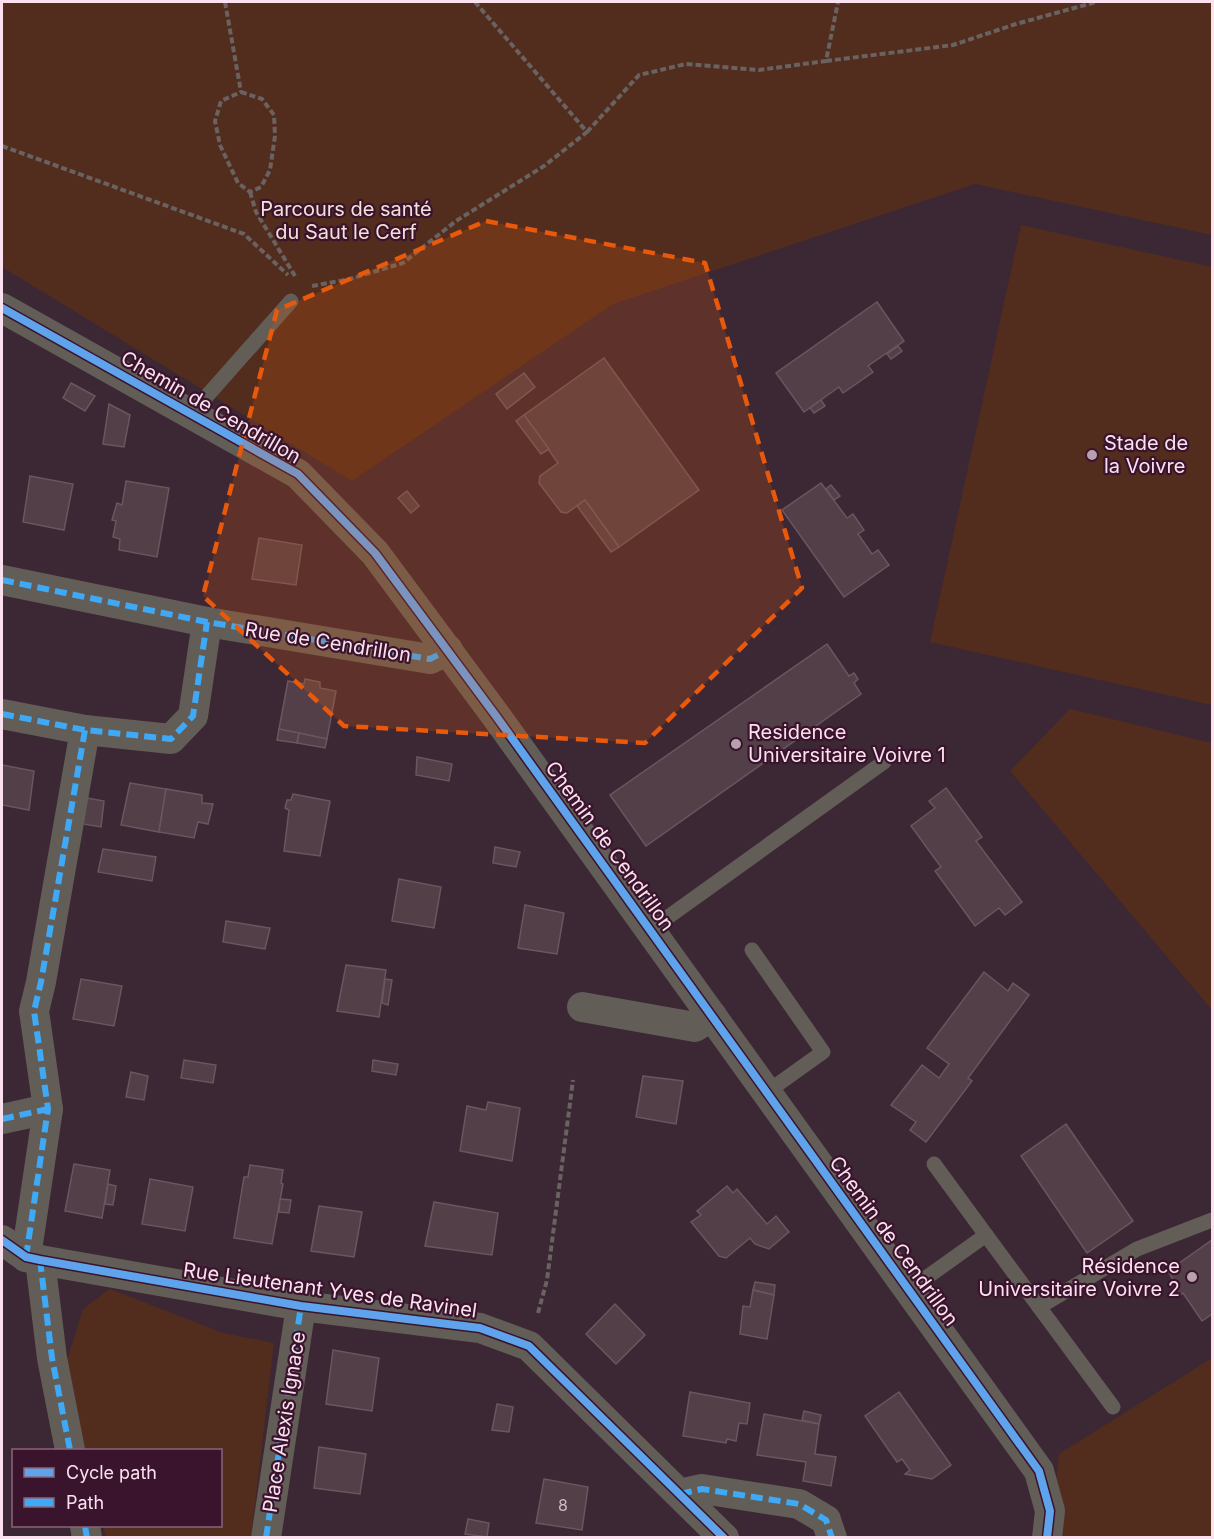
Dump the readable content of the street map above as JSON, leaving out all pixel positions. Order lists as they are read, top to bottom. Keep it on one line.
{"streets":{"street":["Chemin de Cendrillon","Rue de Cendrillon","Rue Lieutenant Yves de Ravinel","Place Alexis Ignace"]},"crossings":[["Chemin de Cendrillon","Rue de Cendrillon"],["Rue Lieutenant Yves de Ravinel","Place Alexis Ignace"]],"parks":["Parcours de santé du Saut le Cerf"],"places":["Stade de la Voivre","Residence Universitaire Voivre 1","Résidence Universitaire Voivre 2"],"house_numbers":["8"],"legend":["Cycle path","Path"]}
